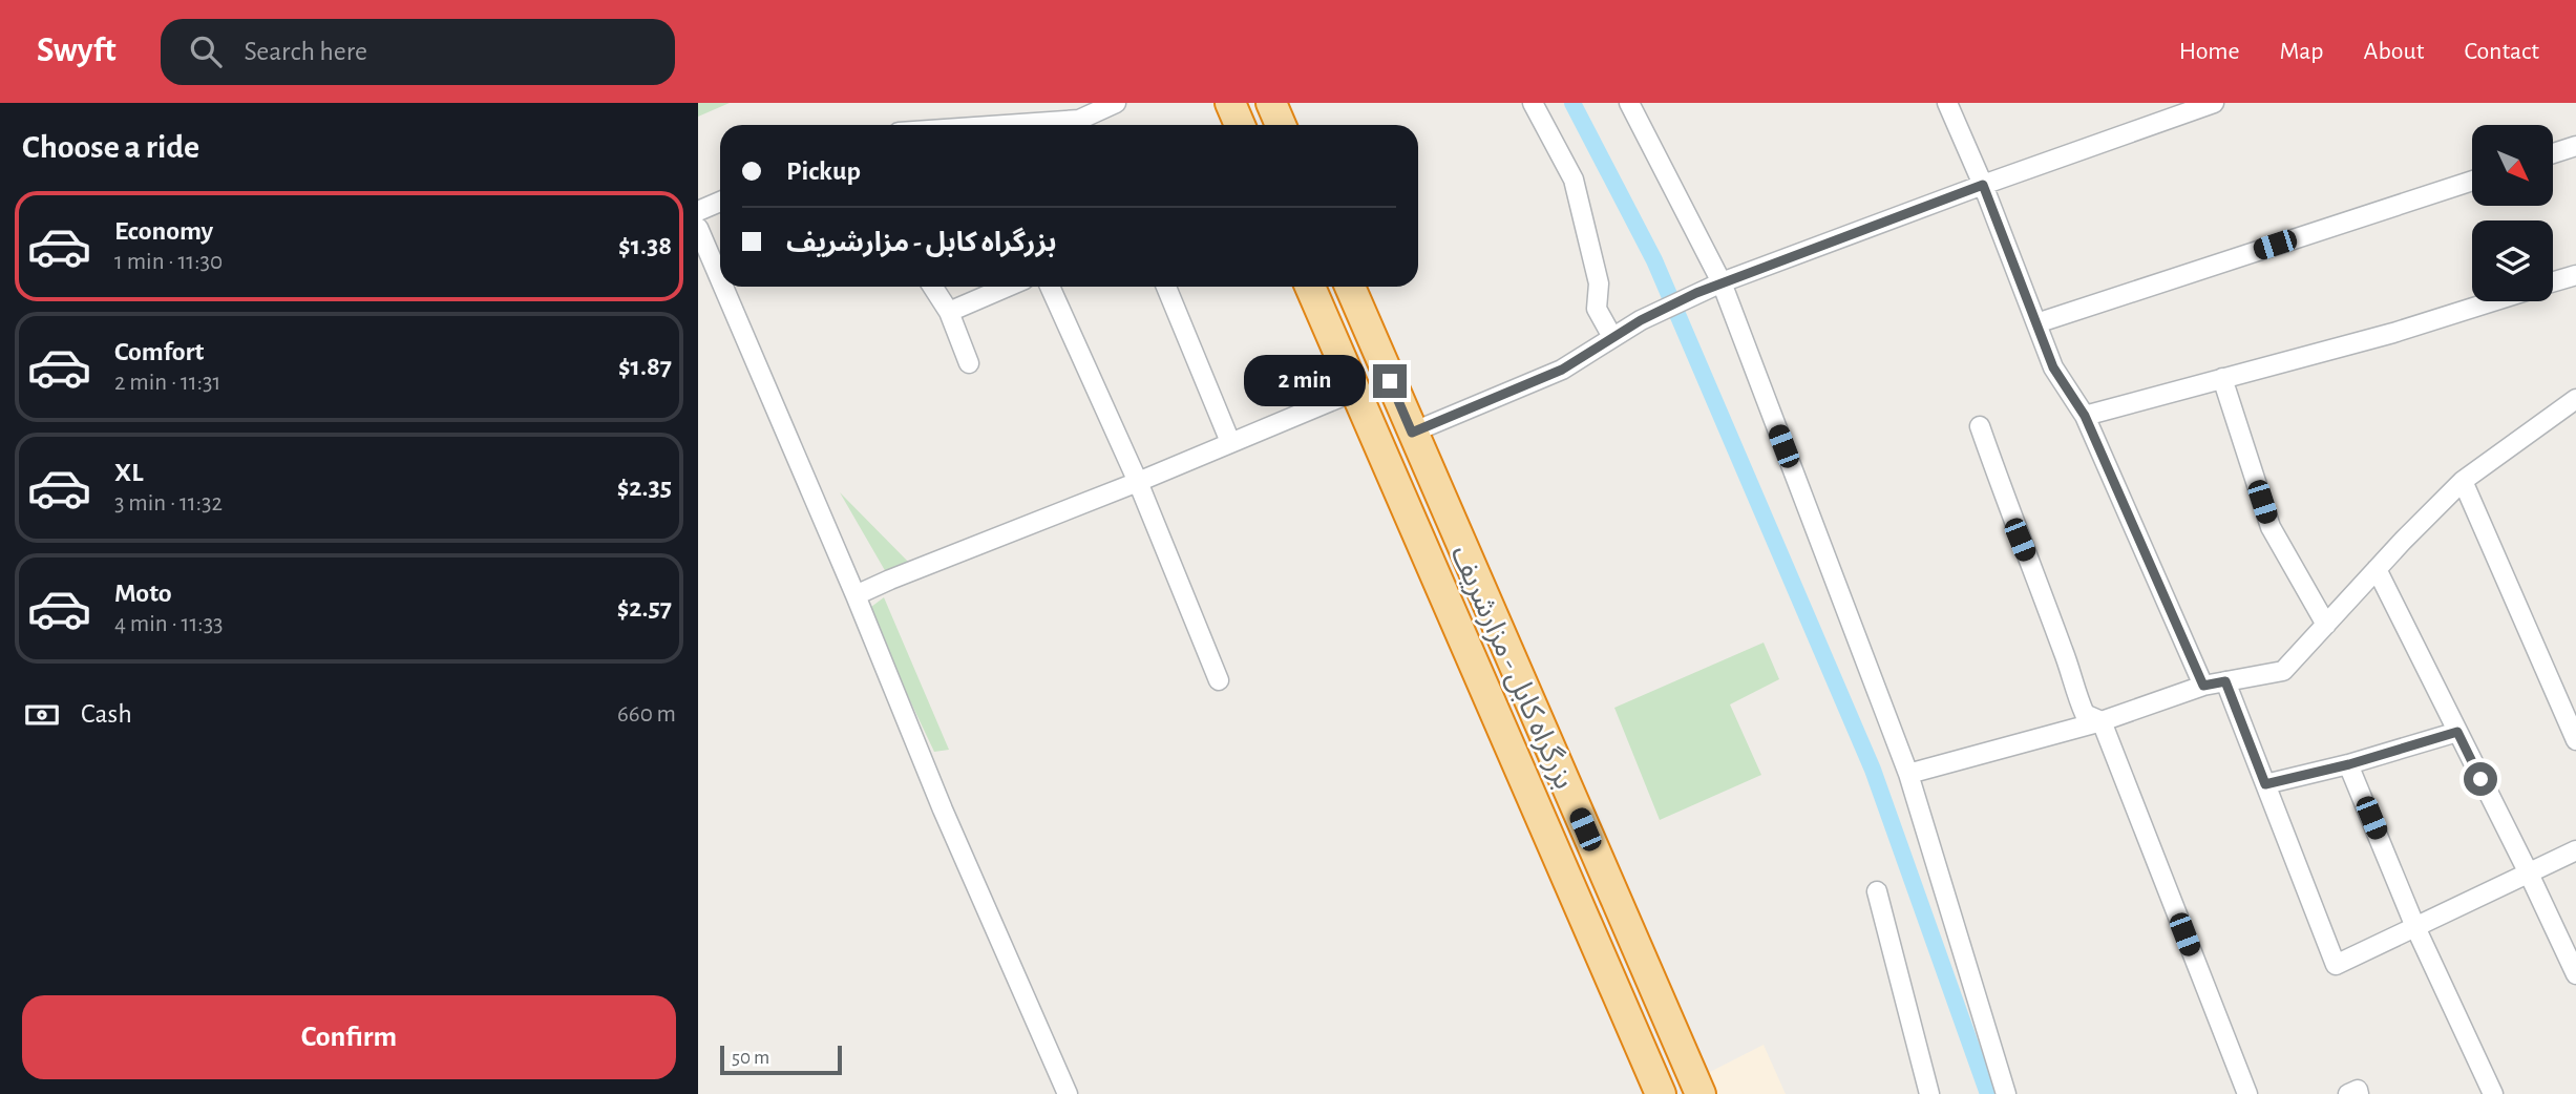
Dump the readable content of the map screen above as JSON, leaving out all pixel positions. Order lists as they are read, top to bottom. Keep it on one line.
{"streets":{"highway":["بزرگراه کابل - مزارشریف"]},"scale_bar":"50 m","north":"bottom right","page":{"header":"Swyft","search":"Search here","nav":["Home","Map","About","Contact"],"heading":"Choose a ride","banner":["Pickup","بزرگراه کابل - مزارشریف"],"list":[{"name":"Economy","note":"1 min · 11:30","value":"$1.38"},{"name":"Comfort","note":"2 min · 11:31","value":"$1.87"},{"name":"XL","note":"3 min · 11:32","value":"$2.35"},{"name":"Moto","note":"4 min · 11:33","value":"$2.57"}],"bubble":"2 min","pay":["Cash","660 m"],"buttons":"Confirm","scale":"50 m"}}
